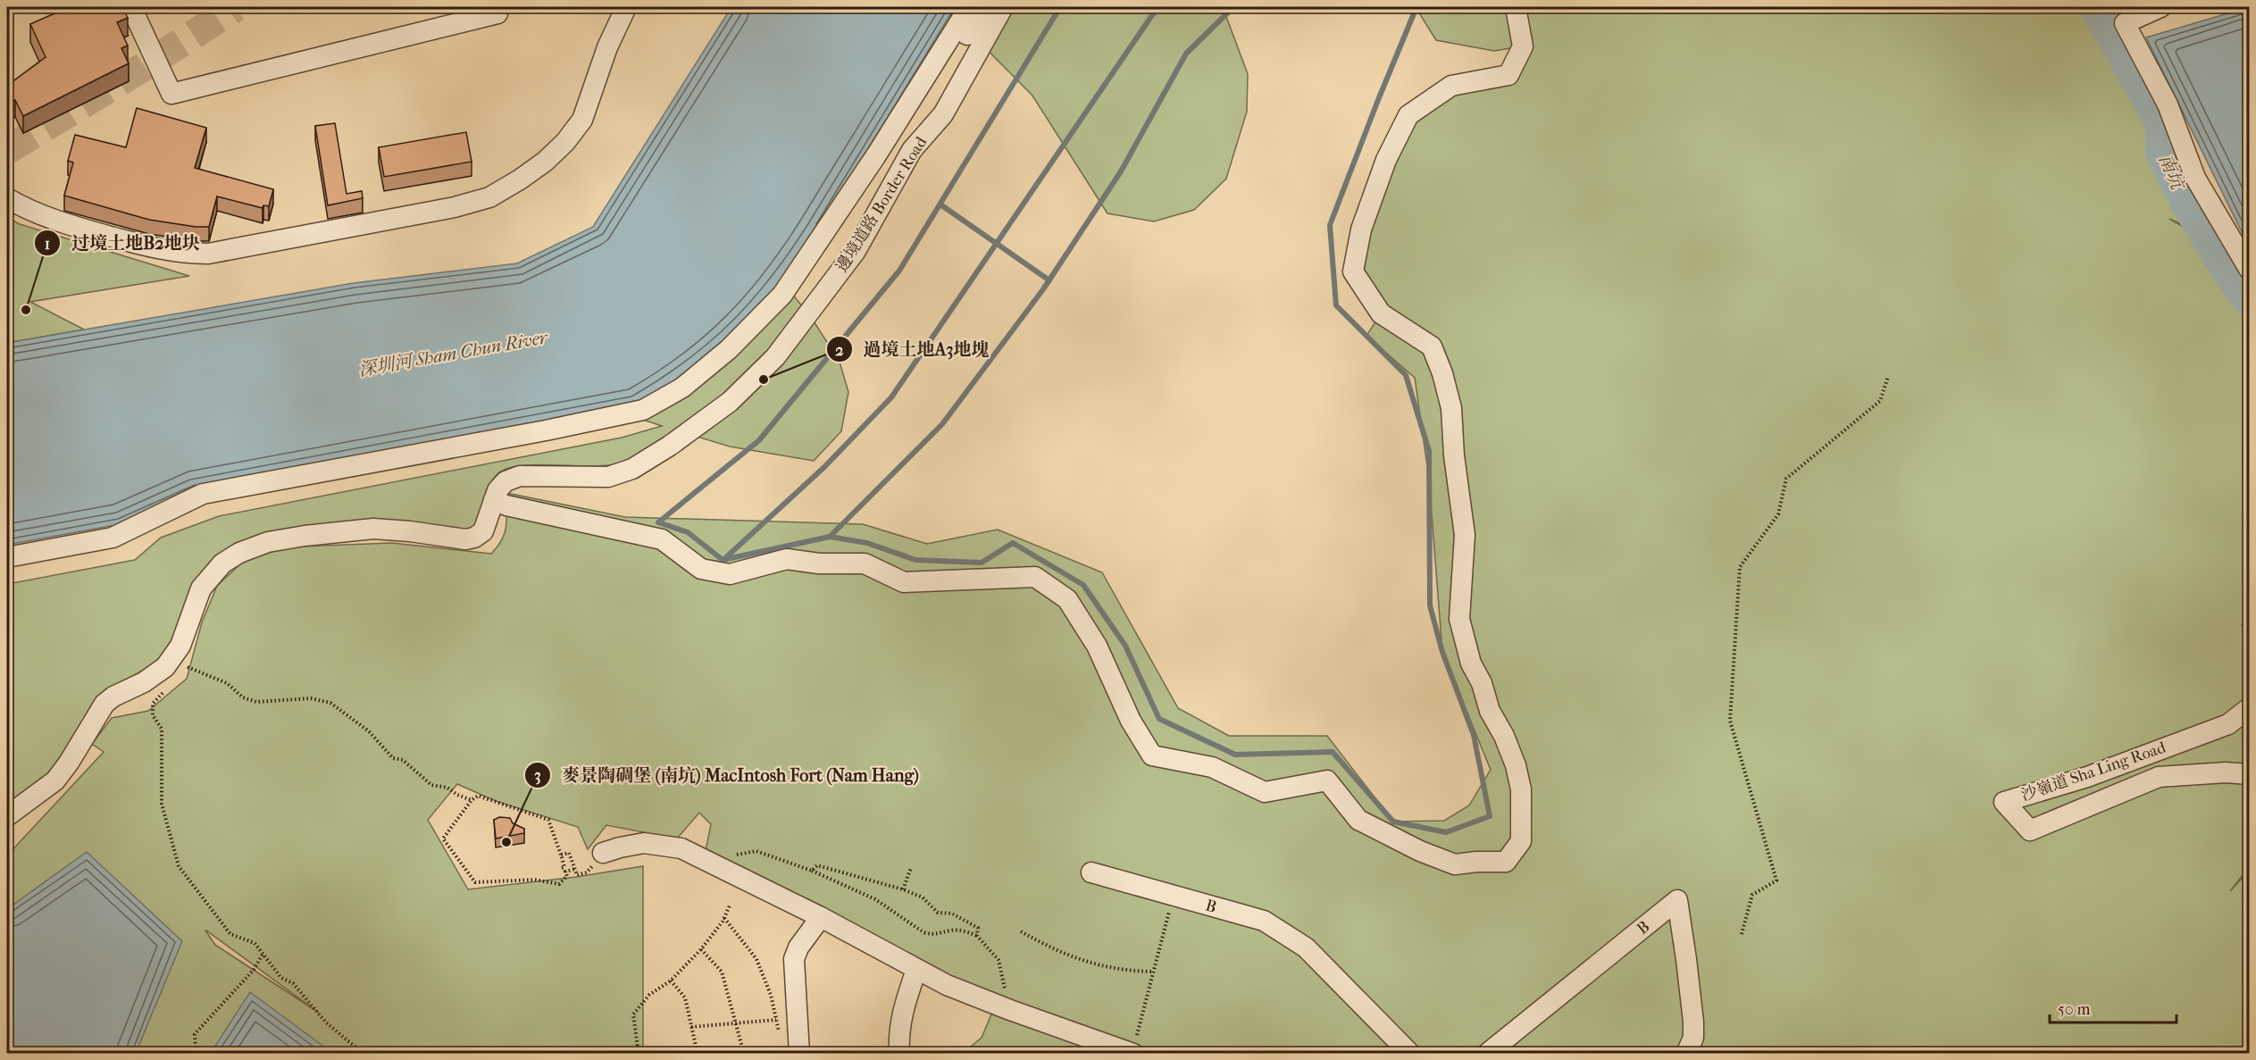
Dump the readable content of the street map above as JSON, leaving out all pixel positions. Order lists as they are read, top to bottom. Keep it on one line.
{"streets":{"street":["邊境道路 Border Road","沙嶺道 Sha Ling Road","B"]},"water":["南坑","深圳河 Sham Chun River"],"places":["过境土地B2地块","過境土地A3地塊","麥景陶碉堡 (南坑) MacIntosh Fort (Nam Hang)"],"scale_bar":"50 m"}
